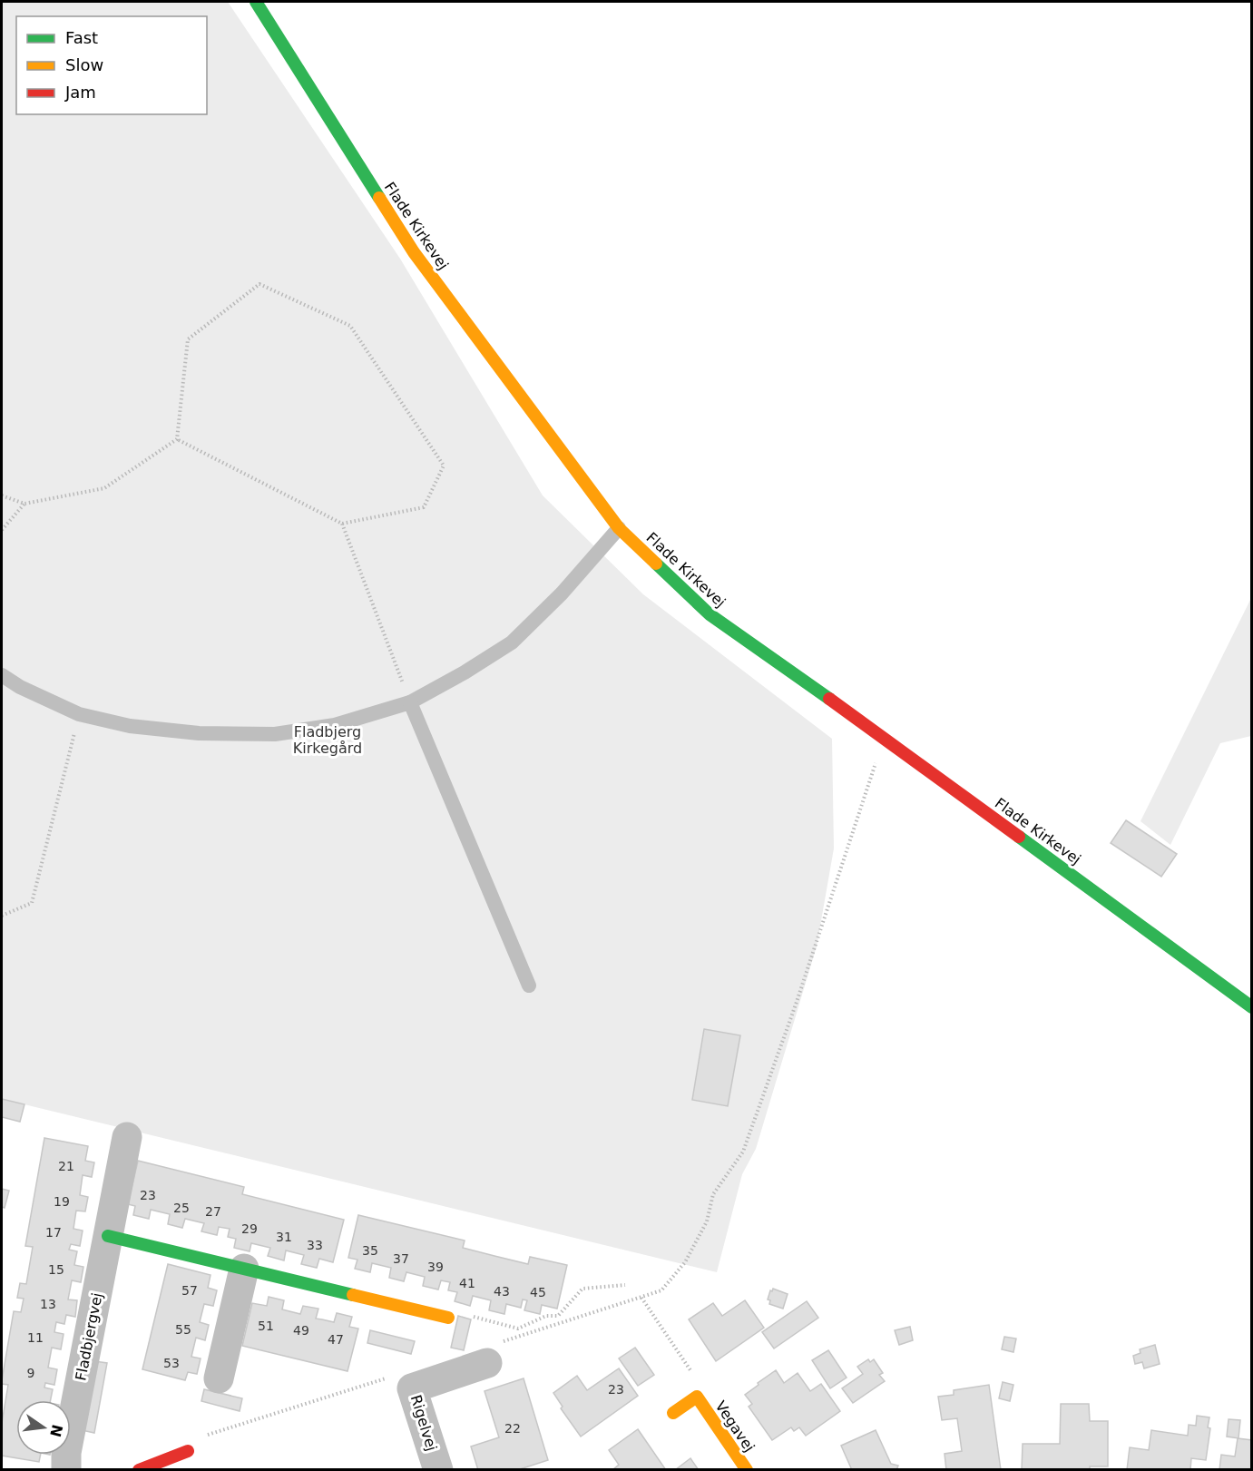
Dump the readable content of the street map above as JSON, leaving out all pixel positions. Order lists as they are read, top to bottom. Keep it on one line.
{"streets":{"street":["Flade Kirkevej","Fladbjergvej","Rigelvej","Vegavej"]},"parks":["Fladbjerg Kirkegård"],"house_numbers":["21","23","19","25","27","29","17","31","33","35","37","39","15","41","57","43","45","13","51","55","49","11","47","53","9","23","22"],"legend":["Fast","Slow","Jam"],"north":"right"}
